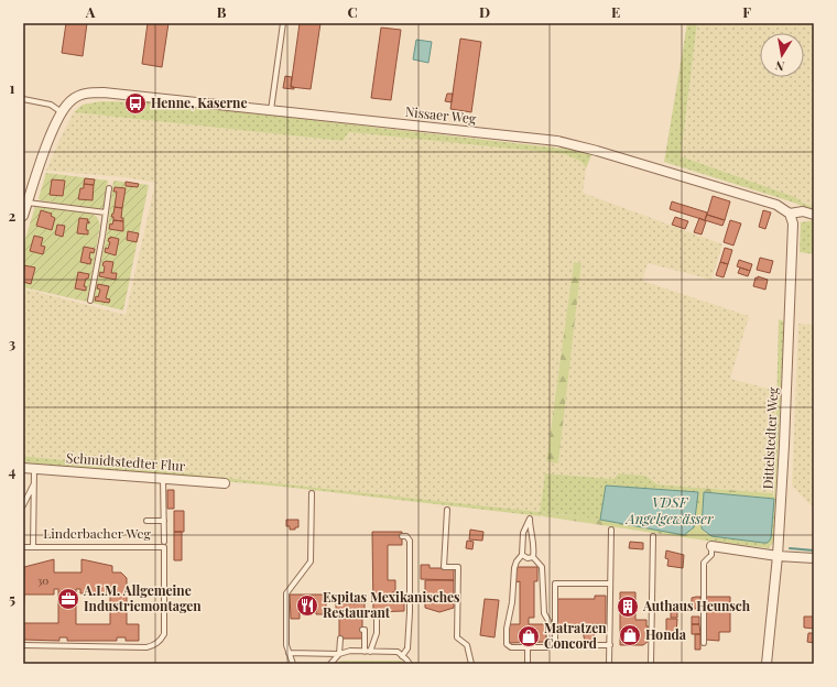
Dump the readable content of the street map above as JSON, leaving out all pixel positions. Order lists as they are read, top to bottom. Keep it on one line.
{"streets":{"street":["Nissaer Weg","Dittelstedter Weg","Schmidtstedter Flur"],"lane":["Linderbacher Weg"]},"crossings":[["Nissaer Weg","Dittelstedter Weg"],["Schmidtstedter Flur","Linderbacher Weg"]],"water":["VDSF Angelgewässer"],"places":{"bus stop":["Henne, Kaserne"],"office":["A.I.M. Allgemeine Industriemontagen"],"restaurant":["Espitas Mexikanisches Restaurant"],"building":["Authaus Heunsch"],"shop":["Honda","Matratzen Concord"]},"house_numbers":["30"],"north":"bottom","grid":{"columns":["A","B","C","D","E","F"],"rows":["1","2","3","4","5"]}}
